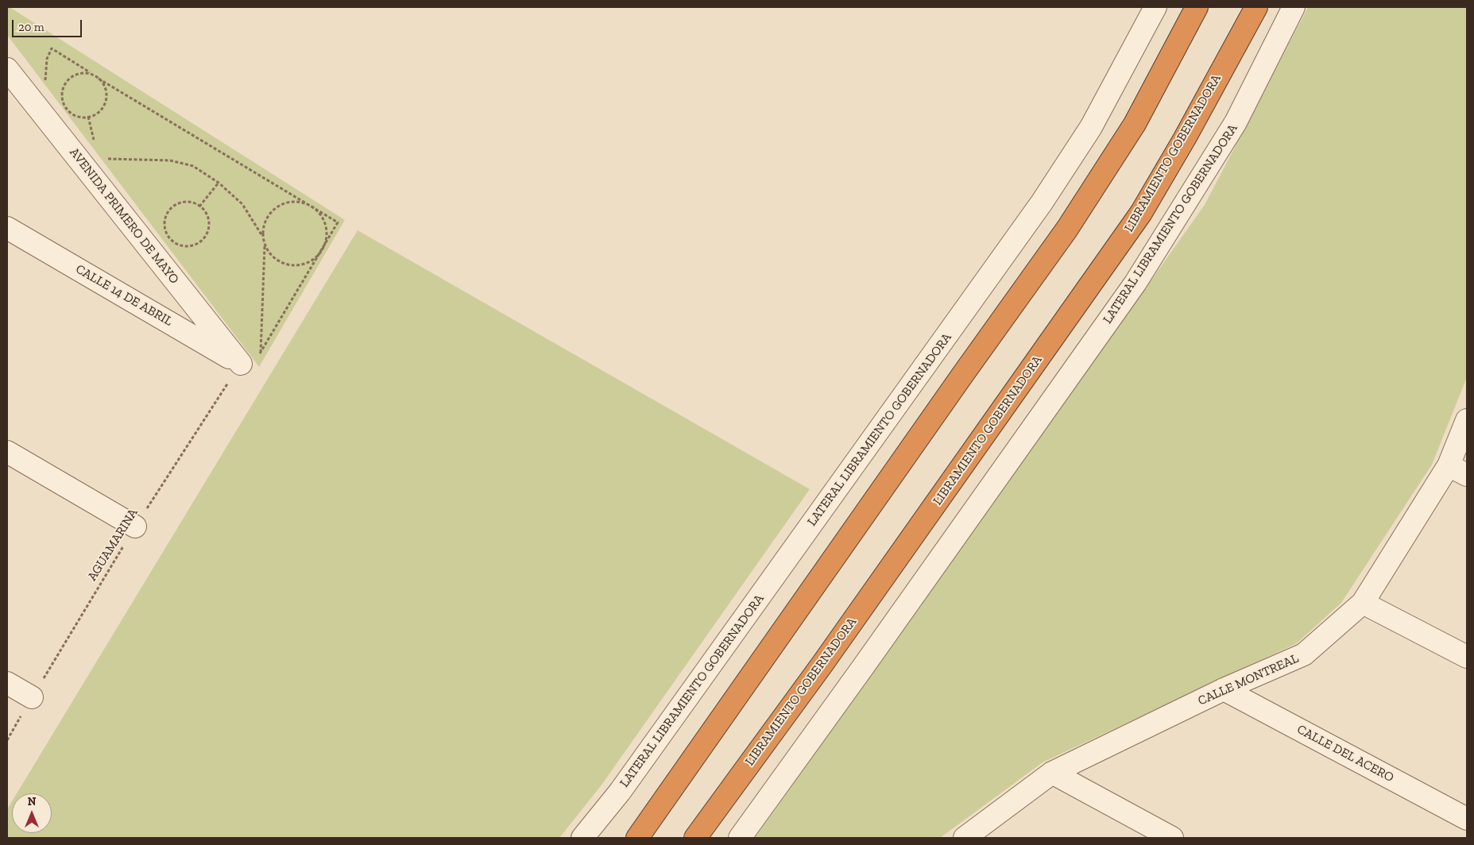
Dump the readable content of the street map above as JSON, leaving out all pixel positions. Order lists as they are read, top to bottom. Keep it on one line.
{"streets":{"highway":["LIBRAMIENTO GOBERNADORA"],"street":["AVENIDA PRIMERO DE MAYO","LATERAL LIBRAMIENTO GOBERNADORA","CALLE 14 DE ABRIL","CALLE MONTREAL","CALLE DEL ACERO"],"path":["AGUAMARINA"]},"crossings":[["AVENIDA PRIMERO DE MAYO","CALLE 14 DE ABRIL"],["AVENIDA PRIMERO DE MAYO","AGUAMARINA"],["CALLE 14 DE ABRIL","AGUAMARINA"],["CALLE MONTREAL","CALLE DEL ACERO"]],"scale_bar":"20 m","north":"top"}
